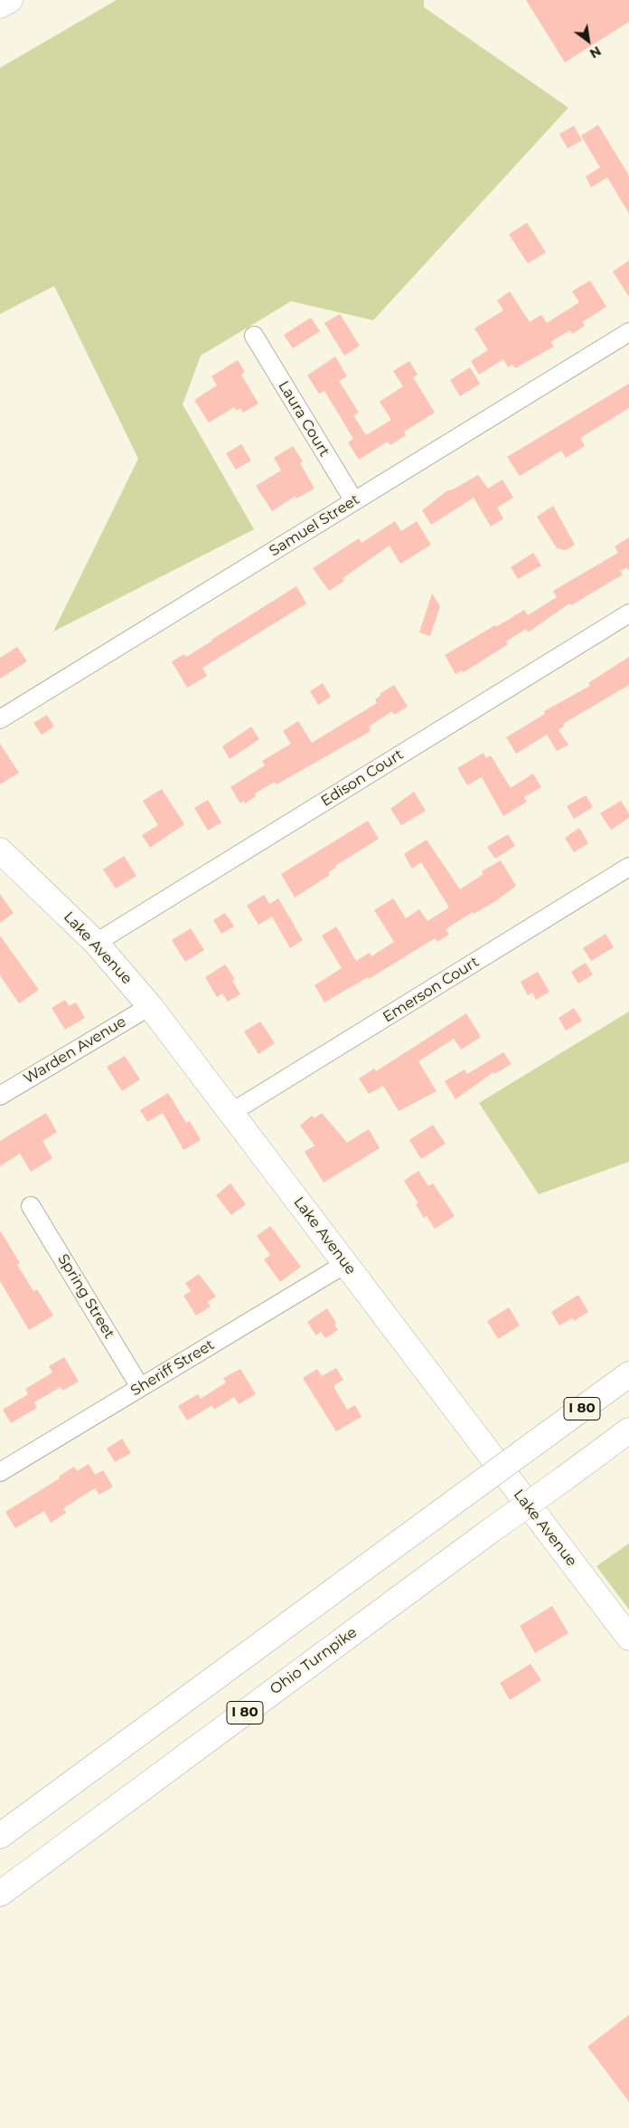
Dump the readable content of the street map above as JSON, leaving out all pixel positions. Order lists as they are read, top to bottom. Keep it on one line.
{"streets":{"main road":["Lake Avenue","I 80","Ohio Turnpike"],"street":["Laura Court","Samuel Street","Edison Court","Emerson Court","Warden Avenue","Spring Street","Sheriff Street"]},"crossings":[["Laura Court","Samuel Street"],["Edison Court","Lake Avenue"],["Lake Avenue","Emerson Court"],["Lake Avenue","Warden Avenue"],["Lake Avenue","Sheriff Street"],["Spring Street","Sheriff Street"]],"north":"bottom right"}
